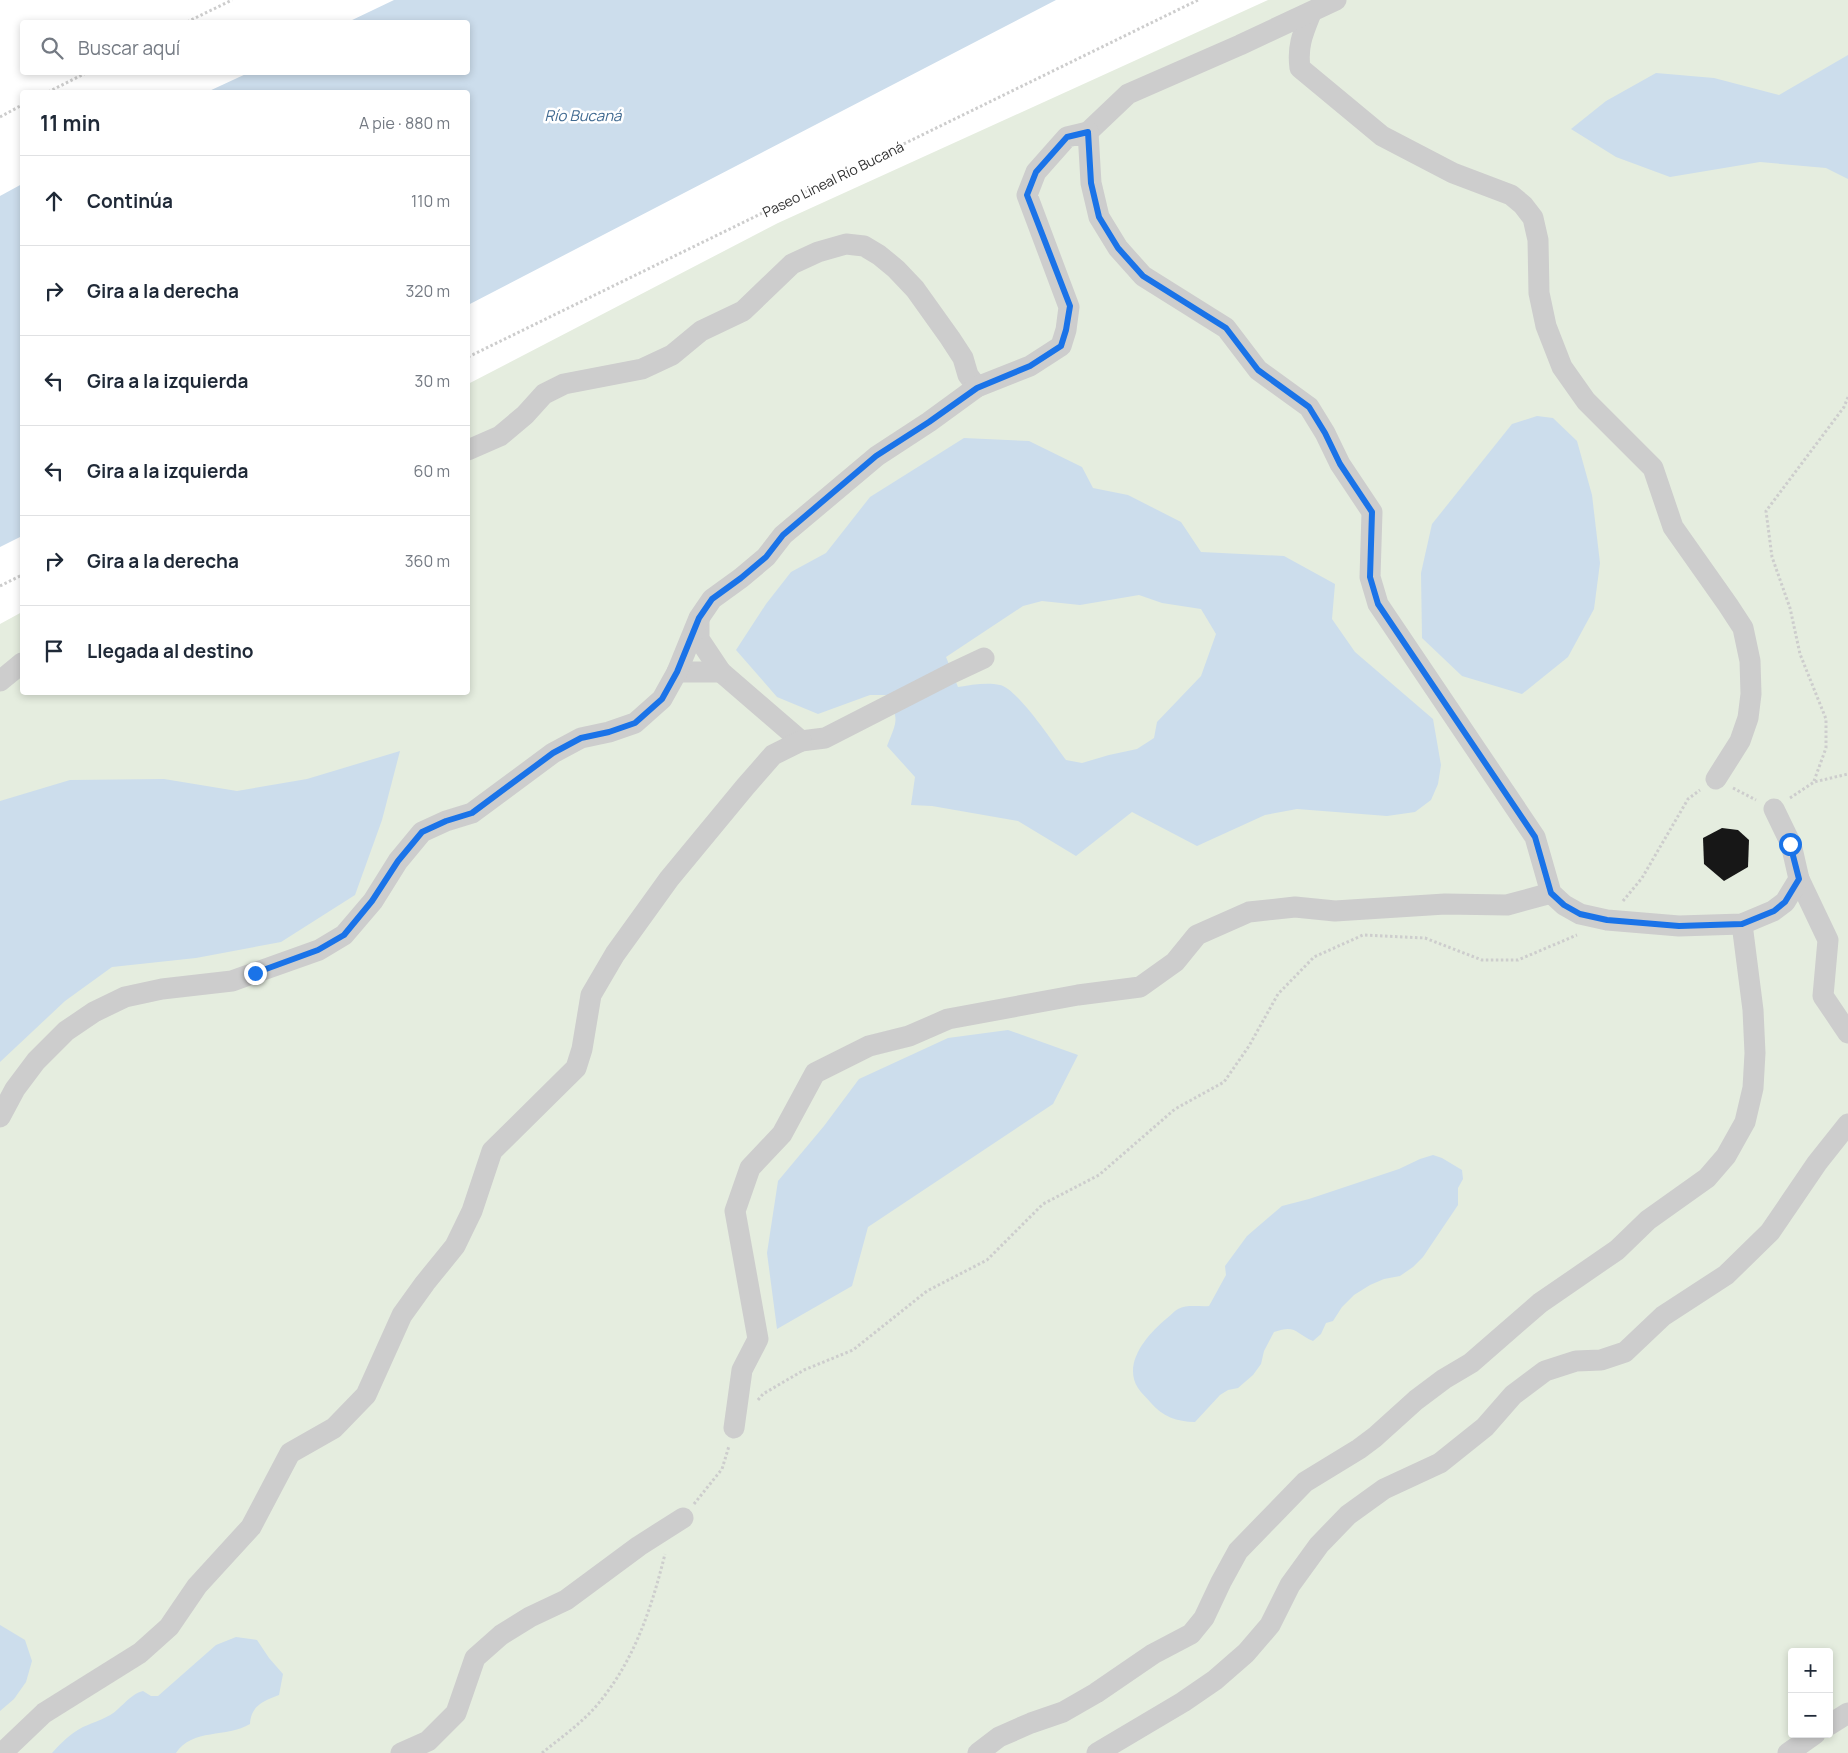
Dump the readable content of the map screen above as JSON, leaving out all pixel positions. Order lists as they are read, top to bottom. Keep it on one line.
{"streets":{"path":["Paseo Lineal Río Bucaná"]},"water":["Río Bucaná"],"page":{"search":"Buscar aquí","heading":["11 min","A pie · 880 m"],"list":[["Continúa","110 m"],["Gira a la derecha","320 m"],["Gira a la izquierda","30 m"],["Gira a la izquierda","60 m"],["Gira a la derecha","360 m"],"Llegada al destino"],"map_buttons":["+","−"]}}
